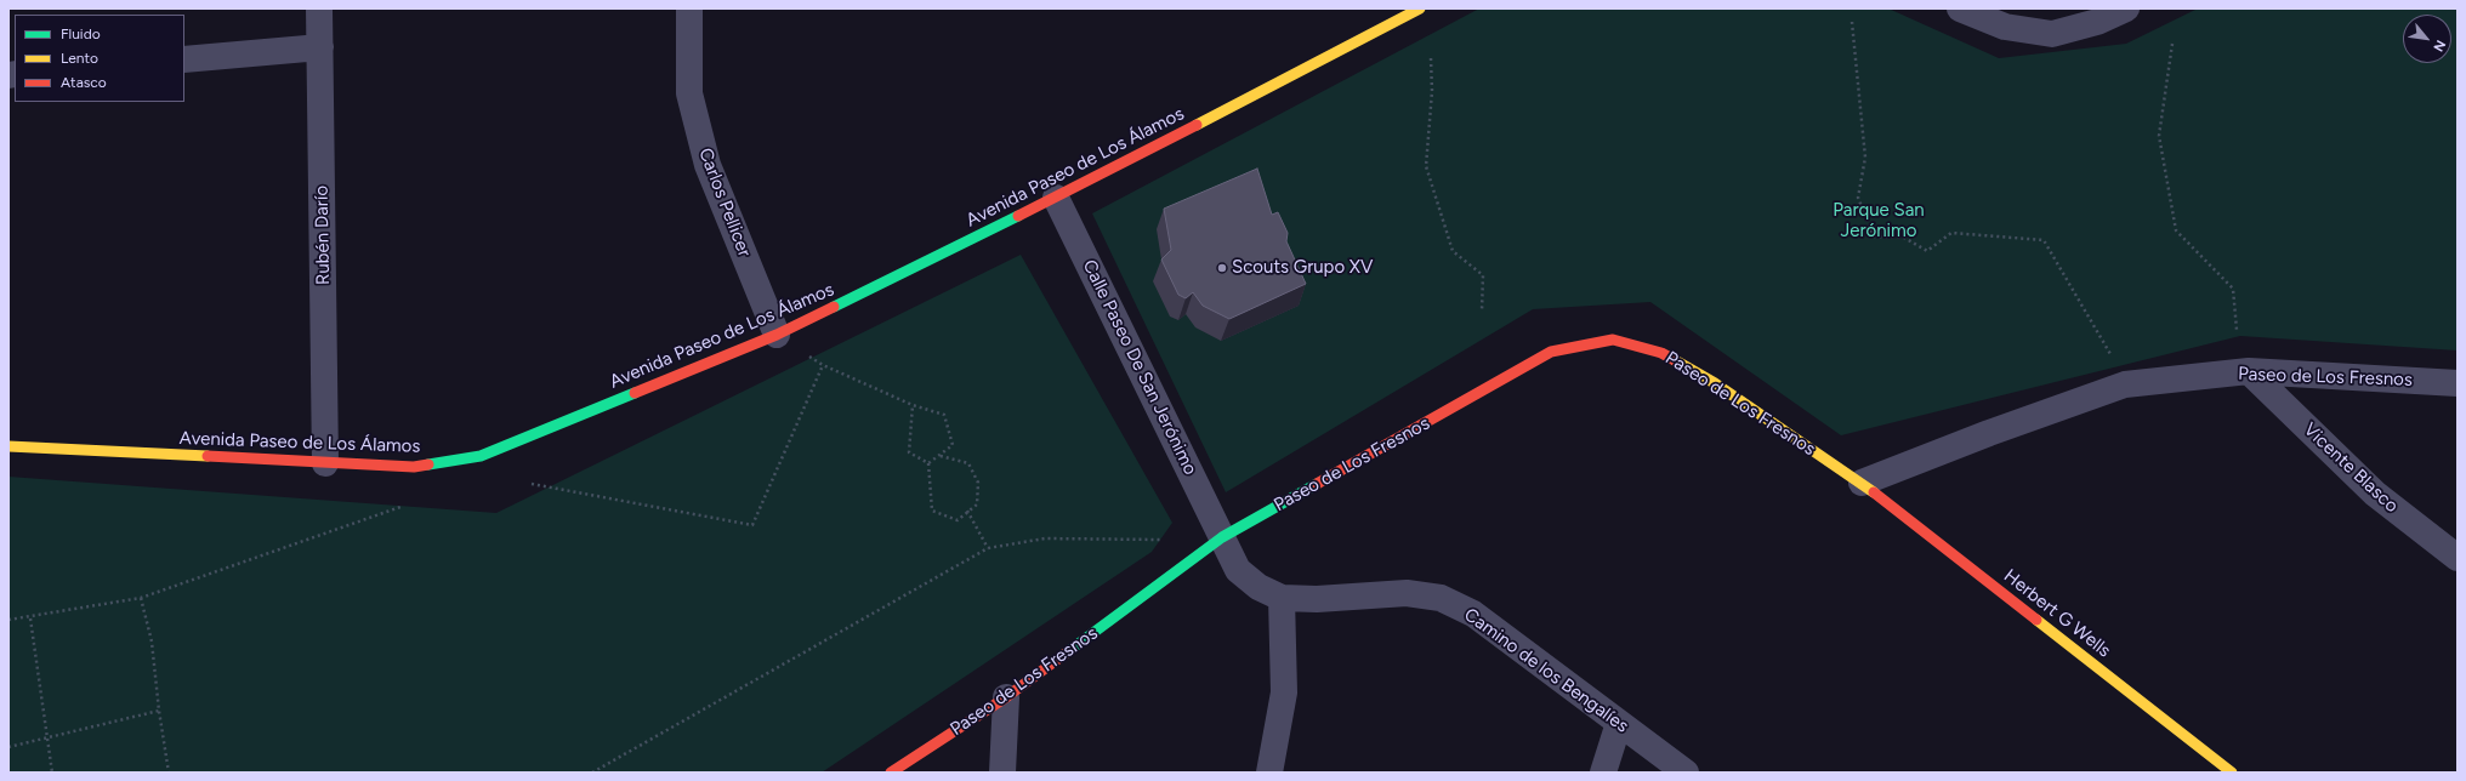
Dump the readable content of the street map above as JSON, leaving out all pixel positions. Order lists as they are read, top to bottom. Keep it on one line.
{"streets":{"street":["Avenida Paseo de Los Álamos","Carlos Pellicer","Rubén Darío","Calle Paseo De San Jerónimo","Paseo de Los Fresnos","Vicente Blasco","Herbert G Wells","Camino de los Bengalíes"]},"crossings":[["Avenida Paseo de Los Álamos","Carlos Pellicer"],["Avenida Paseo de Los Álamos","Rubén Darío"],["Avenida Paseo de Los Álamos","Calle Paseo De San Jerónimo"],["Calle Paseo De San Jerónimo","Paseo de Los Fresnos"],["Calle Paseo De San Jerónimo","Camino de los Bengalíes"],["Paseo de Los Fresnos","Vicente Blasco"],["Paseo de Los Fresnos","Herbert G Wells"],["Paseo de Los Fresnos","Camino de los Bengalíes"]],"parks":["Parque San Jerónimo"],"places":["Scouts Grupo XV"],"legend":["Fluido","Lento","Atasco"],"north":"bottom right"}
